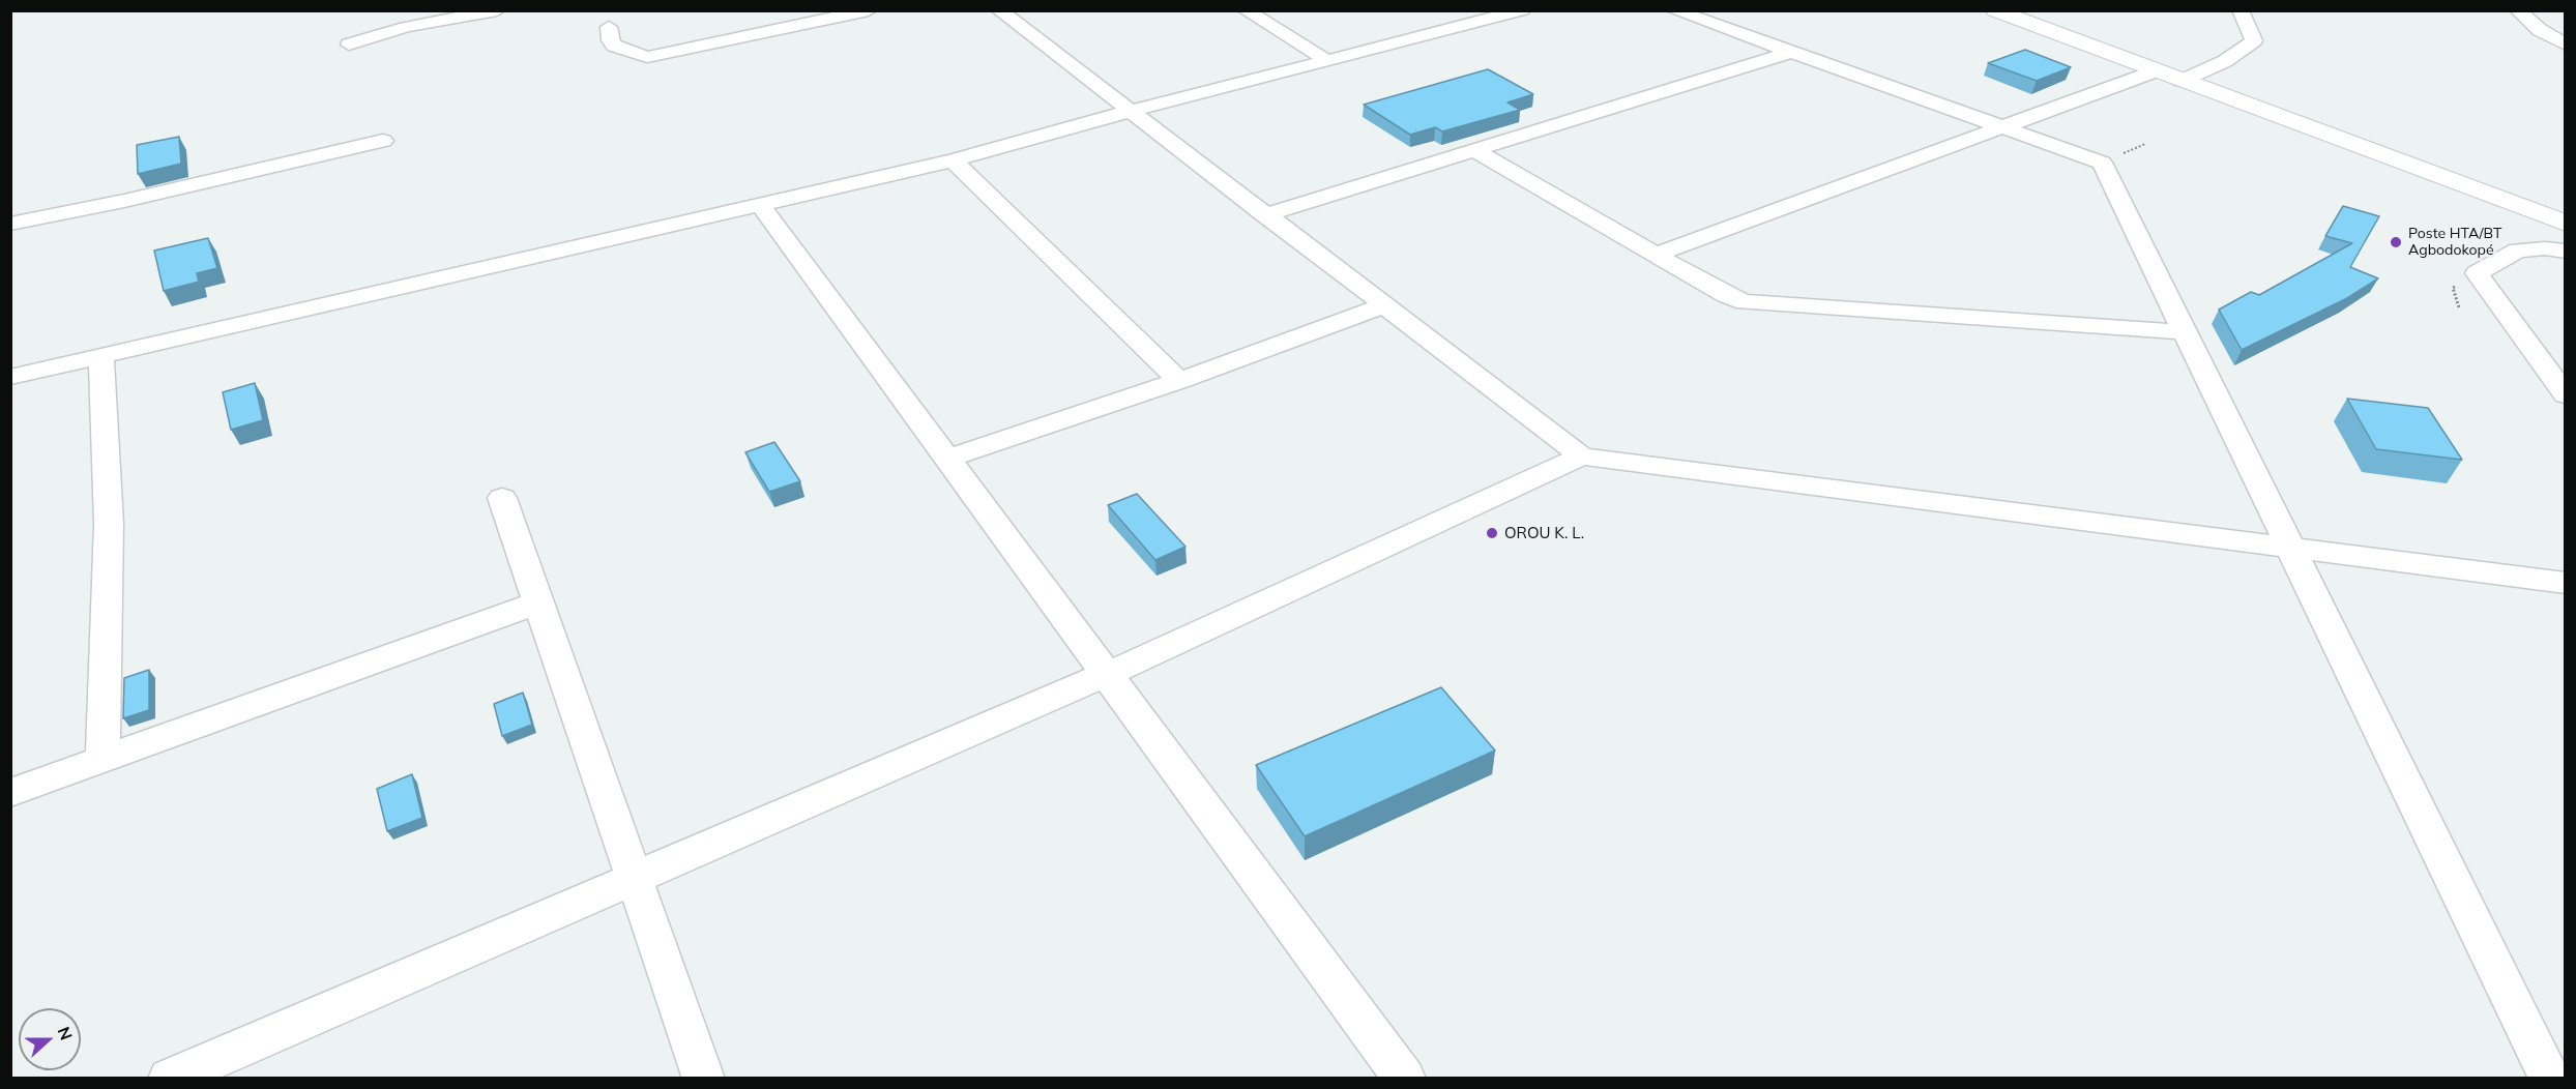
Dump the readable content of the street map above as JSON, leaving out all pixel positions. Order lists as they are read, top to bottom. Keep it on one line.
{"places":["Poste HTA/BT Agbodokopé","OROU K. L."],"north":"right"}
